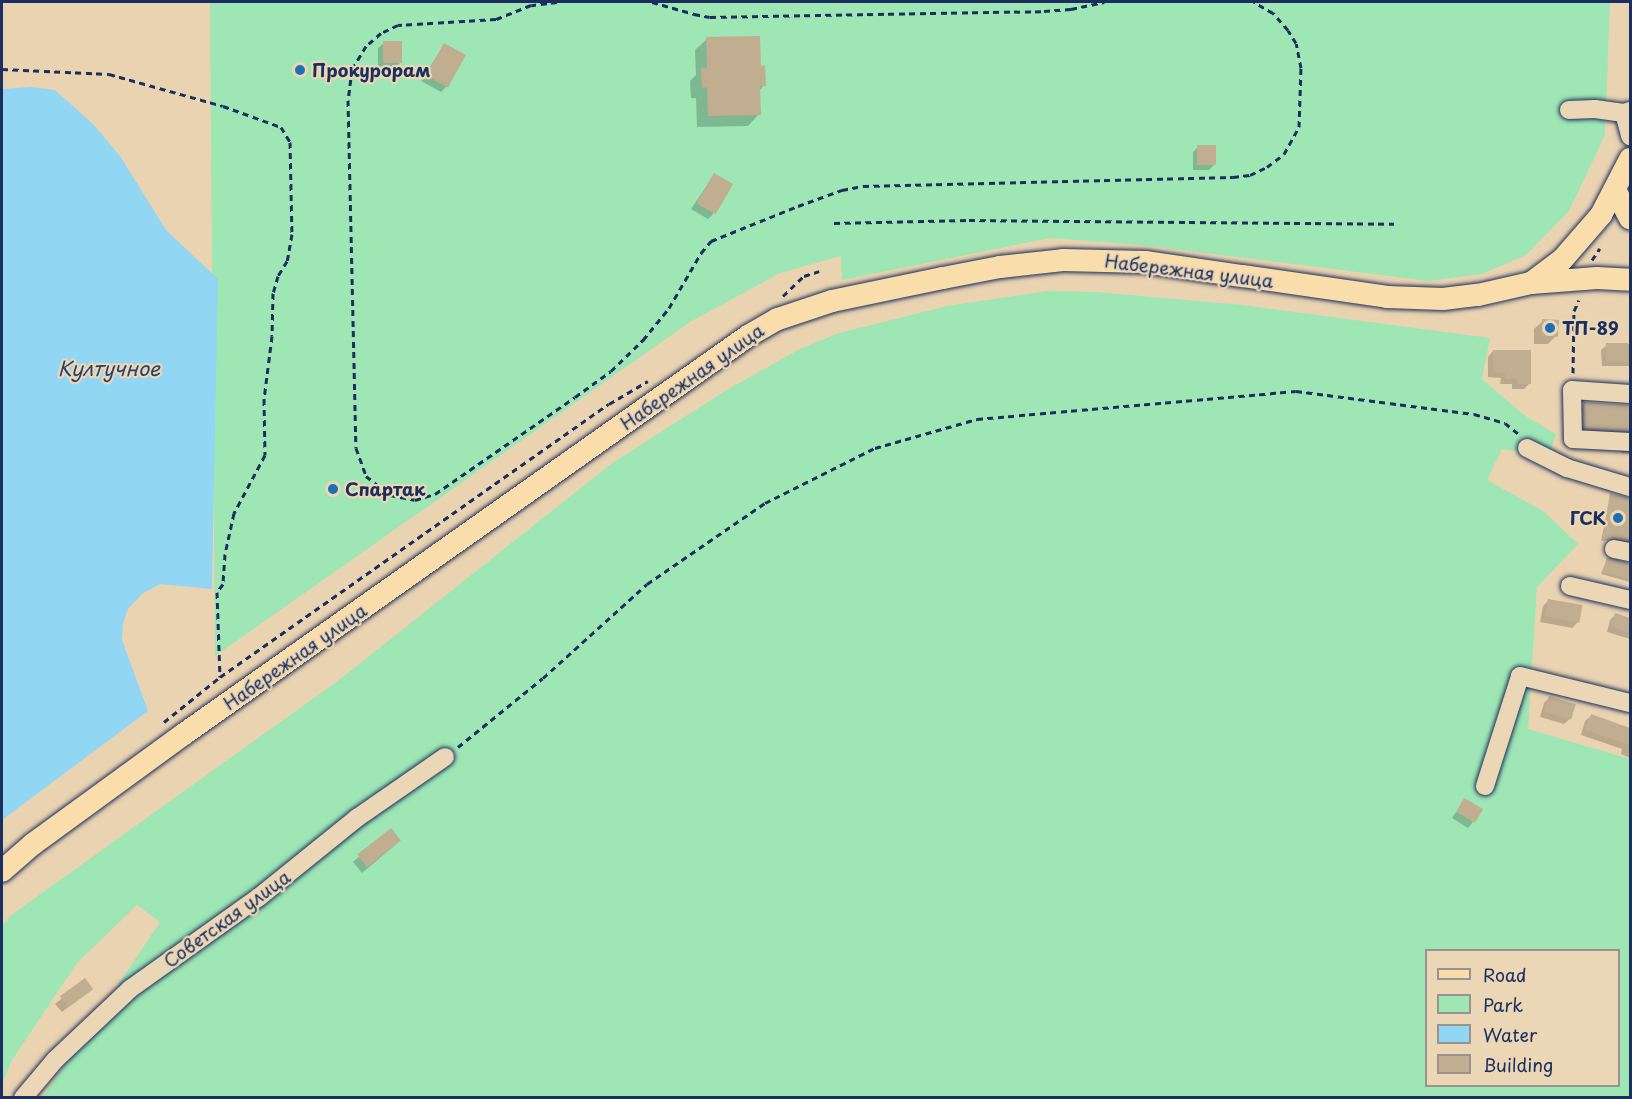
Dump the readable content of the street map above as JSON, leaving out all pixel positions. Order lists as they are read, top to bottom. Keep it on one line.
{"streets":{"main road":["Набережная улица"],"street":["Советская улица"]},"water":["Култучное"],"places":["Прокурорам","ТП-89","Спартак","ГСК"],"legend":["Road","Park","Water","Building"]}
